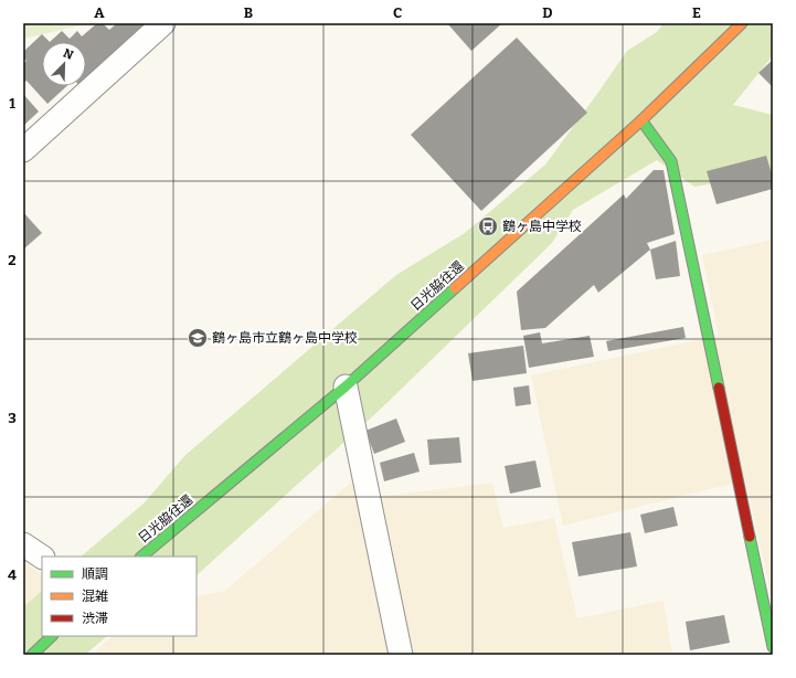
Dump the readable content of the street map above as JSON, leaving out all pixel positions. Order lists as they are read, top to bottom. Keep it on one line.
{"streets":{"street":["日光脇往還"]},"places":{"bus stop":["鶴ヶ島中学校"],"school or university":["鶴ヶ島市立鶴ヶ島中学校"]},"legend":["順調","混雑","渋滞"],"north":"top right","grid":{"columns":["A","B","C","D","E"],"rows":["1","2","3","4"]}}
